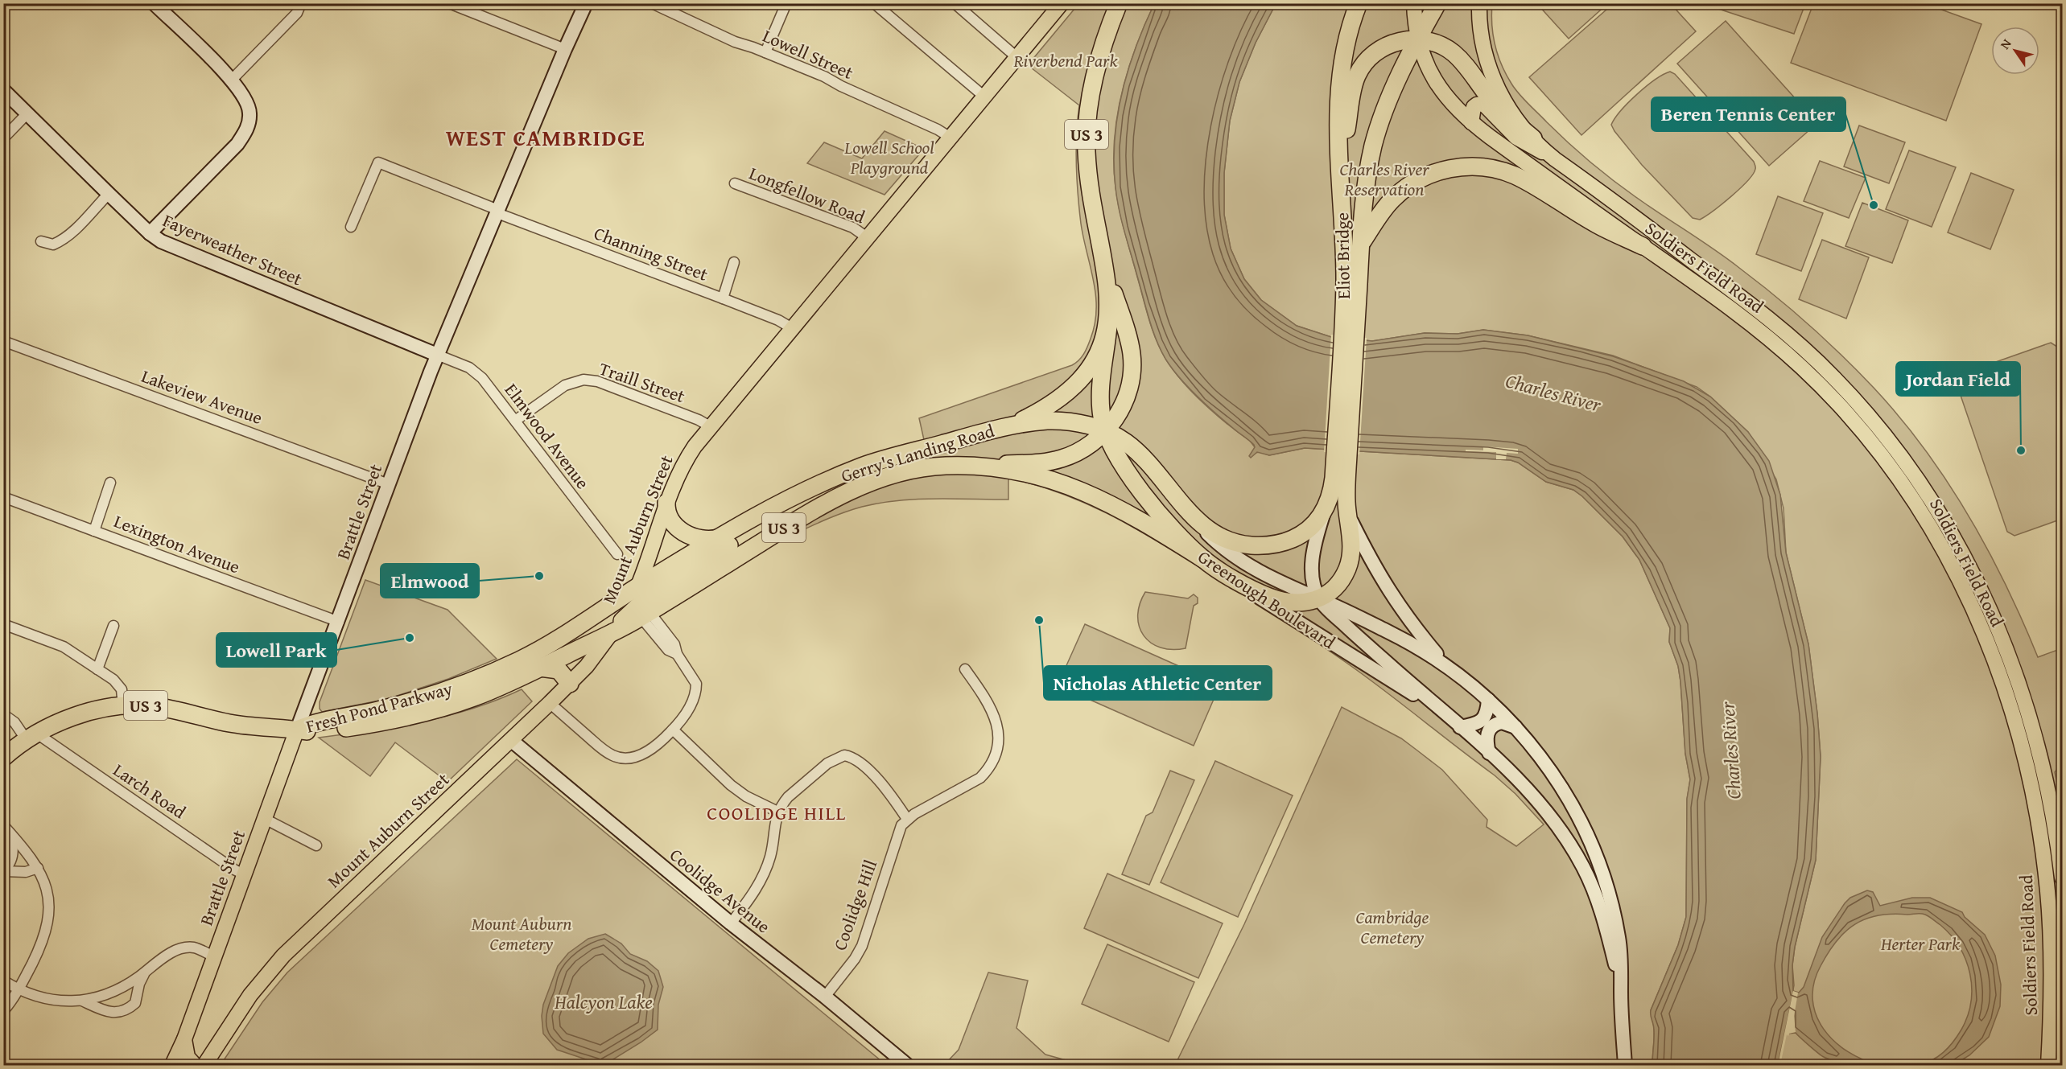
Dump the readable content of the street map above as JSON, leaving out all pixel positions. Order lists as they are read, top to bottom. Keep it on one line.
{"streets":{"highway":["US 3","Eliot Bridge","Gerry's Landing Road","Greenough Boulevard","Fresh Pond Parkway"],"main road":["Fayerweather Street","Soldiers Field Road","Brattle Street","Mount Auburn Street","Coolidge Avenue"],"street":["Lowell Street","Longfellow Road","Channing Street","Traill Street","Lakeview Avenue","Elmwood Avenue","Lexington Avenue","Larch Road","Coolidge Hill"]},"crossings":[["Lowell Street","Mount Auburn Street"],["US 3","Gerry's Landing Road"],["US 3","Greenough Boulevard"],["Longfellow Road","Mount Auburn Street"],["Fayerweather Street","Elmwood Avenue"],["Fayerweather Street","Brattle Street"],["Channing Street","Brattle Street"],["Channing Street","Mount Auburn Street"],["Eliot Bridge","Soldiers Field Road"],["Eliot Bridge","Gerry's Landing Road"],["Eliot Bridge","Greenough Boulevard"],["Traill Street","Elmwood Avenue"],["Traill Street","Mount Auburn Street"],["Lakeview Avenue","Brattle Street"],["Elmwood Avenue","Brattle Street"],["Gerry's Landing Road","Mount Auburn Street"],["Gerry's Landing Road","Greenough Boulevard"],["Gerry's Landing Road","Fresh Pond Parkway"],["Brattle Street","Lexington Avenue"],["Brattle Street","Fresh Pond Parkway"],["Brattle Street","Larch Road"],["Mount Auburn Street","Fresh Pond Parkway"],["Mount Auburn Street","Coolidge Avenue"],["Fresh Pond Parkway","Larch Road"],["Coolidge Avenue","Coolidge Hill"]],"districts":["WEST CAMBRIDGE","COOLIDGE HILL"],"water":["Charles River","Halcyon Lake"],"parks":["Riverbend Park","Lowell School Playground","Charles River Reservation","Cambridge Cemetery","Mount Auburn Cemetery","Herter Park"],"places":["Beren Tennis Center","Jordan Field","Elmwood","Nicholas Athletic Center","Lowell Park"],"north":"top left"}
